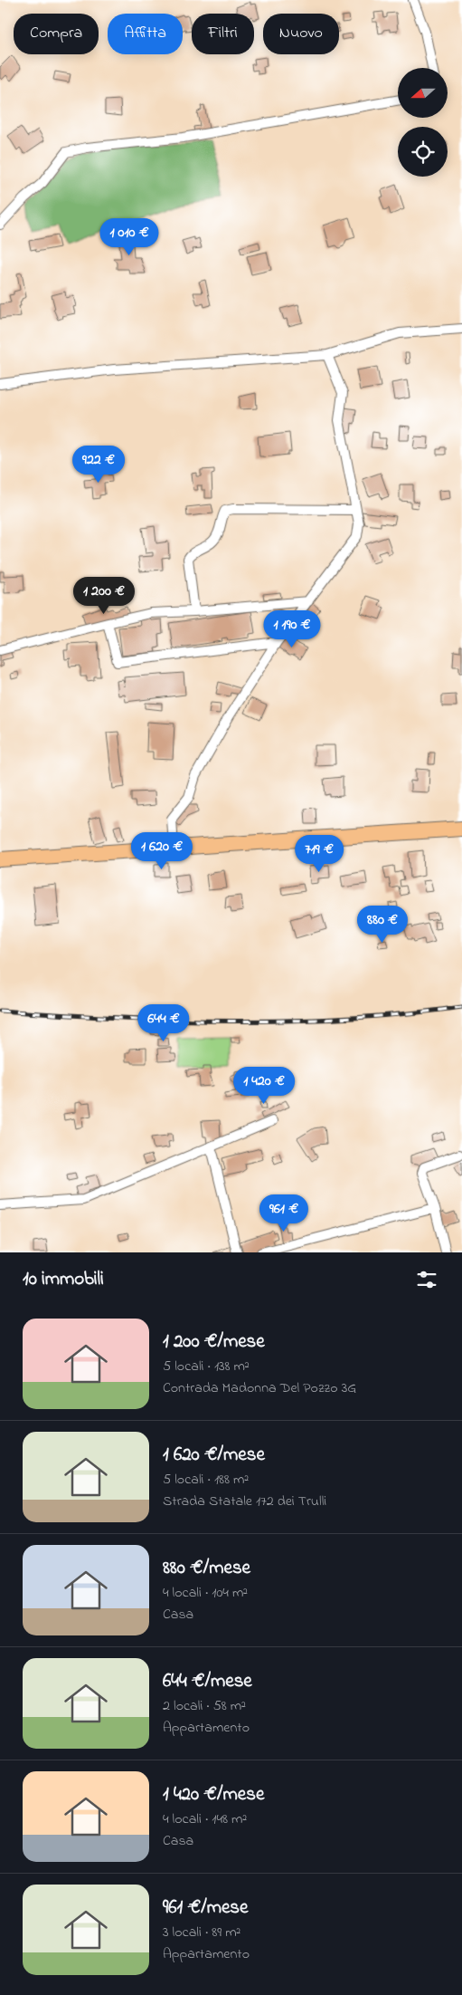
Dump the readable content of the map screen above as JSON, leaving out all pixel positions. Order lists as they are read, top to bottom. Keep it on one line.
{"north":"left","page":{"chip":["Compra","Affitta","Filtri","Nuovo"],"price":["1 010 €","922 €","1 200 €","1 190 €","1 620 €","719 €","880 €","644 €","1 420 €","961 €"],"heading":"10 immobili","list":[{"name":"1 200 €/mese","note":"5 locali · 138 m² · Contrada Madonna Del Pozzo 3G"},{"name":"1 620 €/mese","note":"5 locali · 188 m² · Strada Statale 172 dei Trulli"},{"name":"880 €/mese","note":"4 locali · 104 m² · Casa"},{"name":"644 €/mese","note":"2 locali · 58 m² · Appartamento"},{"name":"1 420 €/mese","note":"4 locali · 148 m² · Casa"},{"name":"961 €/mese","note":"3 locali · 89 m² · Appartamento"}]}}
